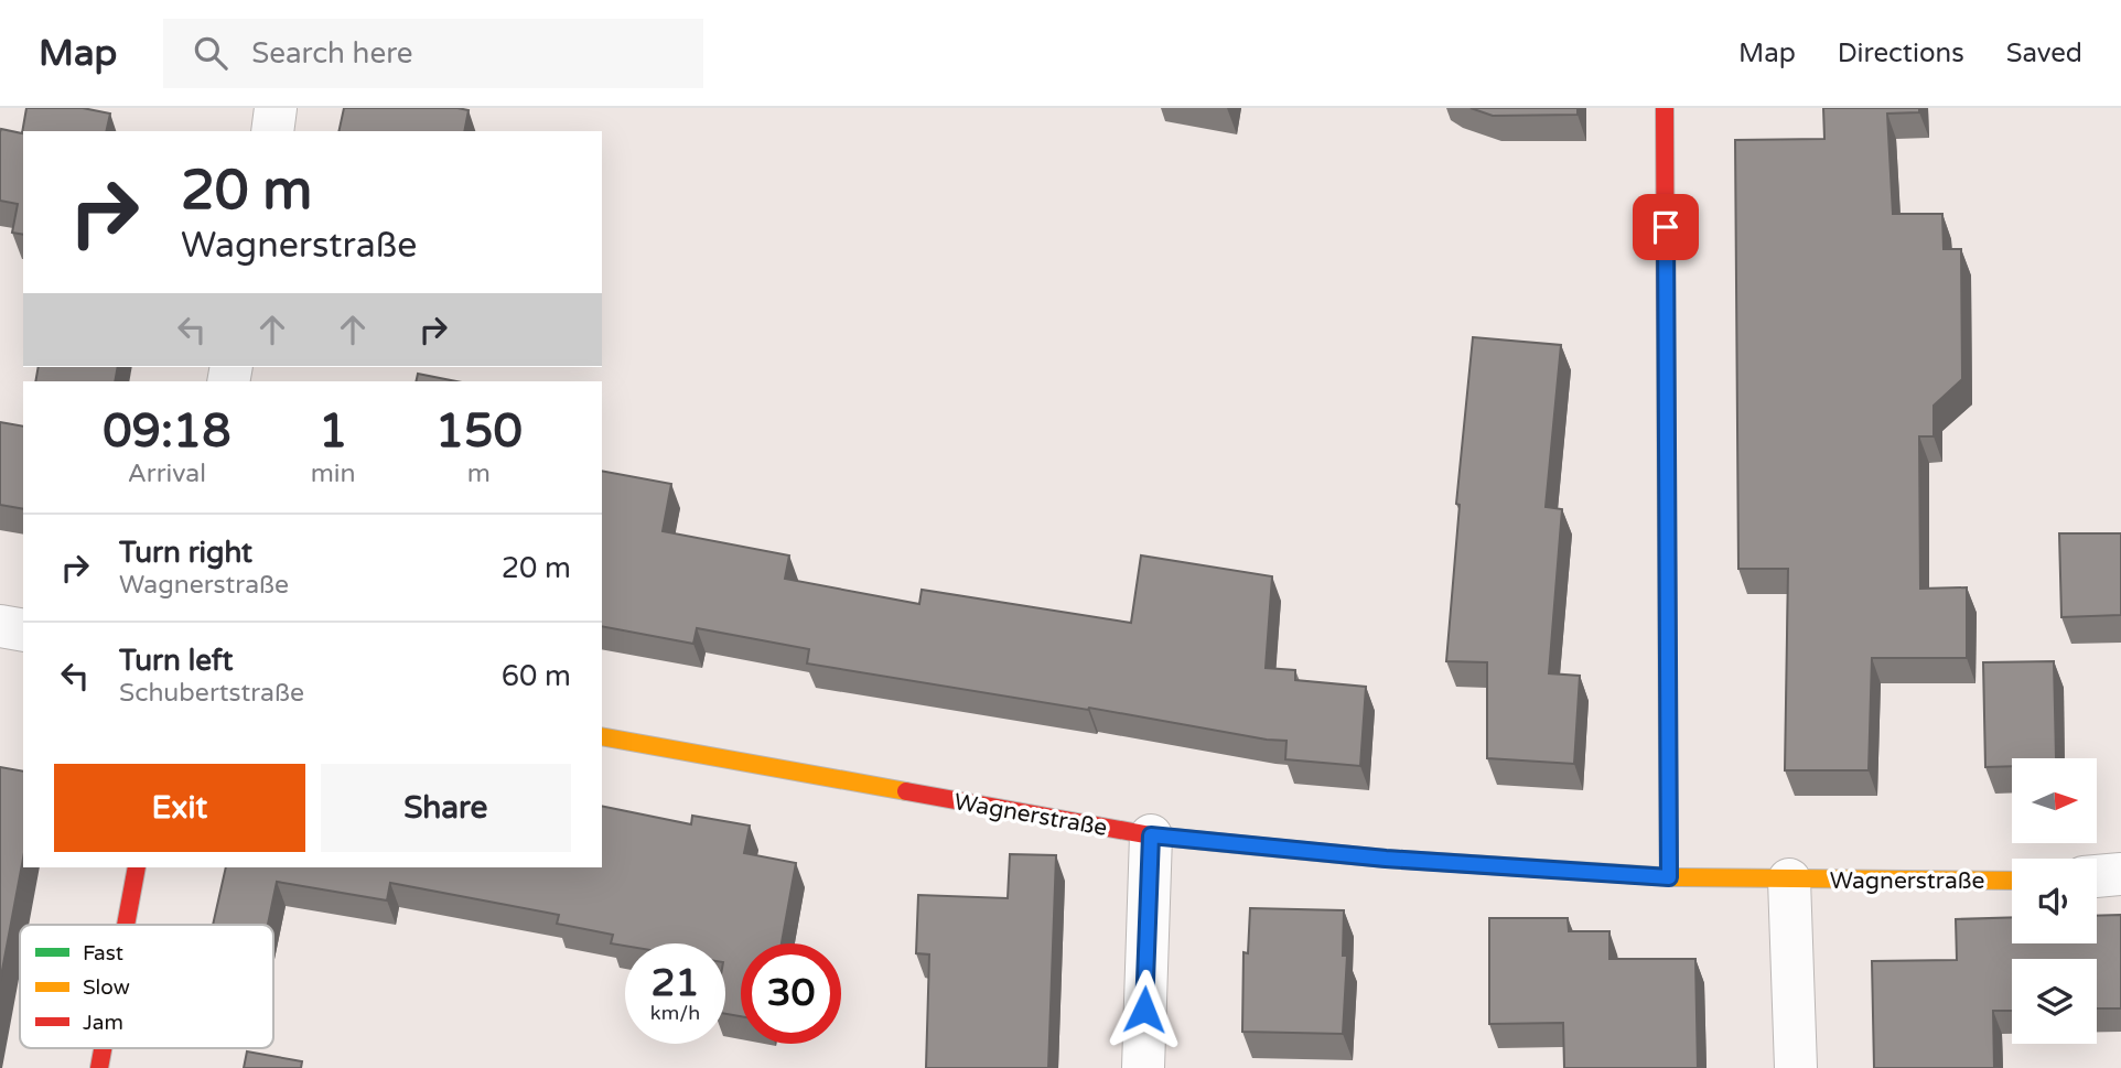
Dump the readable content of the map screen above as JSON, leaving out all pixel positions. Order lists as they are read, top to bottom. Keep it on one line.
{"streets":{"street":["Wagnerstraße"]},"legend":["Fast","Slow","Jam"],"north":"right","page":{"header":"Map","search":"Search here","nav":["Map","Directions","Saved"],"turn":["20 m","Wagnerstraße"],"eta":["09:18","Arrival","1","min","150","m"],"list":[{"name":"Turn right","note":"Wagnerstraße","value":"20 m"},{"name":"Turn left","note":"Schubertstraße","value":"60 m"}],"buttons":["Exit","Share"],"speed":"21 km/h","limit":"30"}}
